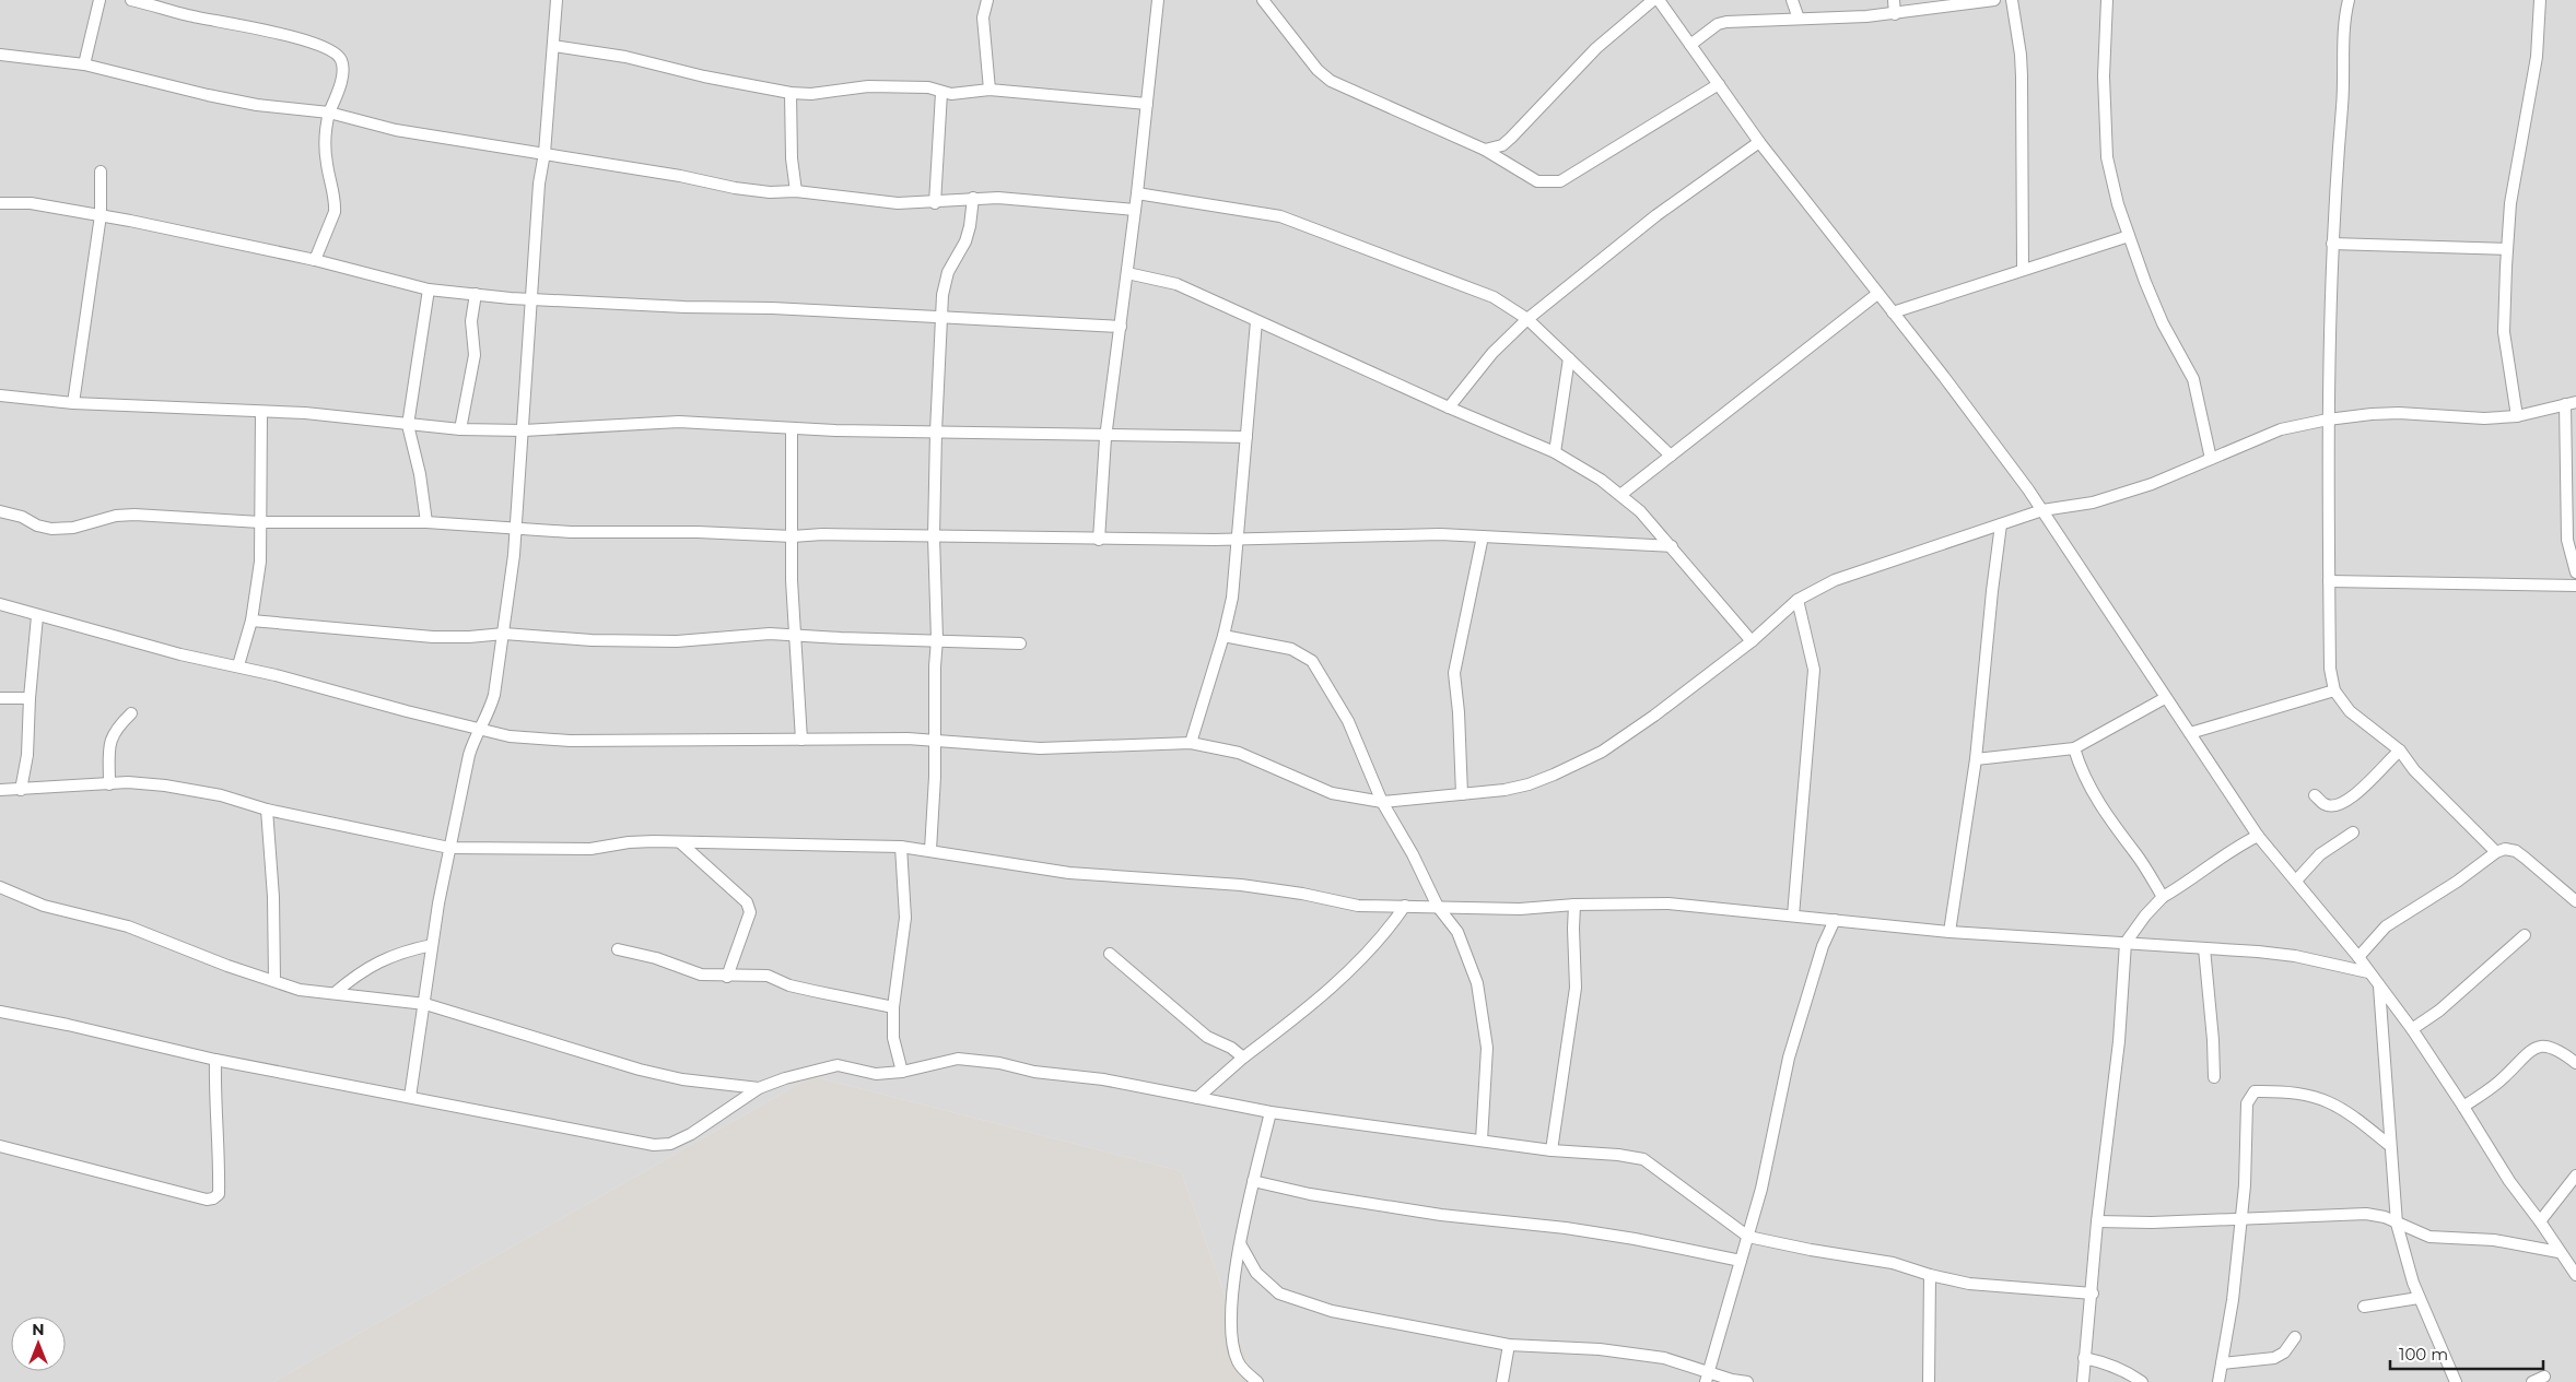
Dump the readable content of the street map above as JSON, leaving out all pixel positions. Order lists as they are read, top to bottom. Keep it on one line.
{"scale_bar":"100 m","north":"top"}
